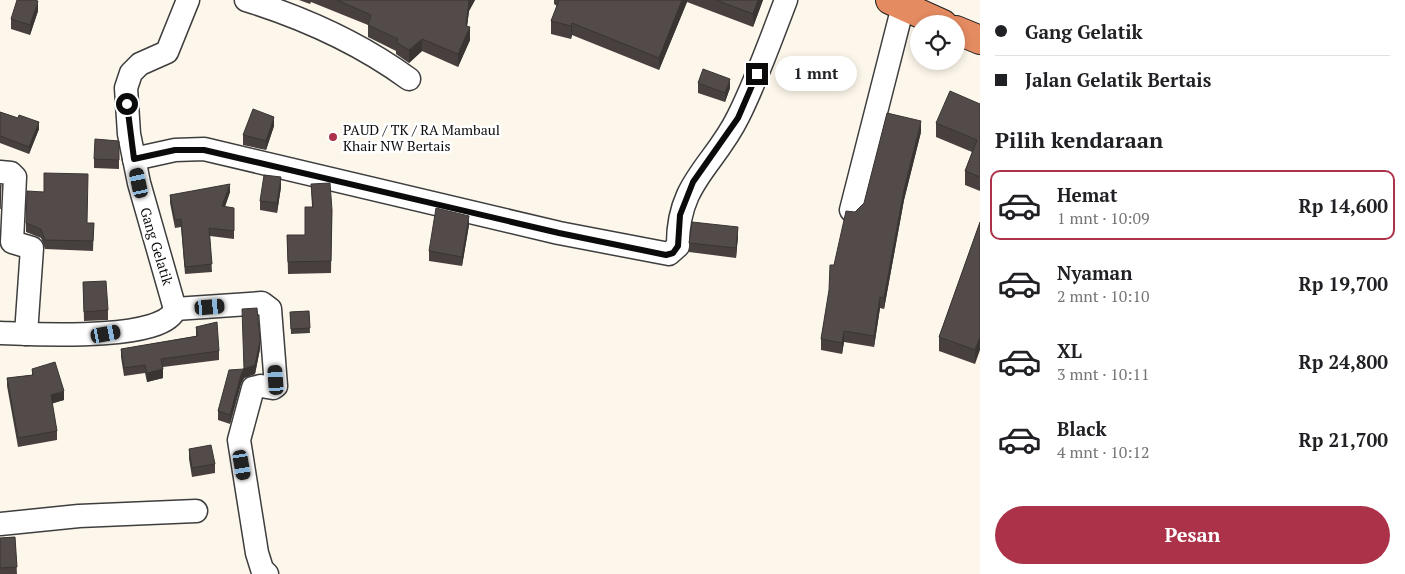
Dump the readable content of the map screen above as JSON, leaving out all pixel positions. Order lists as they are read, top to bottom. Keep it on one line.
{"streets":{"street":["Gang Gelatik"]},"places":["PAUD / TK / RA Mambaul Khair NW Bertais"],"page":{"banner":["Gang Gelatik","Jalan Gelatik Bertais"],"bubble":"1 mnt","heading":"Pilih kendaraan","list":[{"name":"Hemat","note":"1 mnt · 10:09","value":"Rp 14,600"},{"name":"Nyaman","note":"2 mnt · 10:10","value":"Rp 19,700"},{"name":"XL","note":"3 mnt · 10:11","value":"Rp 24,800"},{"name":"Black","note":"4 mnt · 10:12","value":"Rp 21,700"}],"buttons":"Pesan"}}
